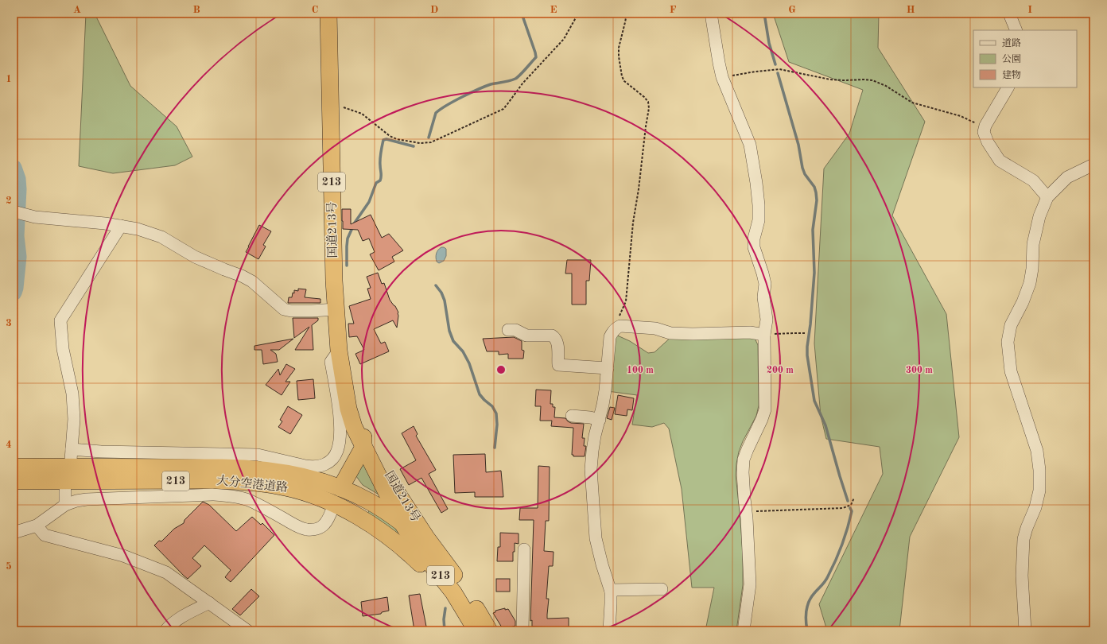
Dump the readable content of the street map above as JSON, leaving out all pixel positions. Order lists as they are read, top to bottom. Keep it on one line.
{"streets":{"highway":["213","国道213号","大分空港道路"]},"crossings":[["国道213号","大分空港道路"]],"legend":["道路","公園","建物"],"grid":{"columns":["A","B","C","D","E","F","G","H","I"],"rows":["1","2","3","4","5"]},"rings":["100 m","200 m","300 m"]}
